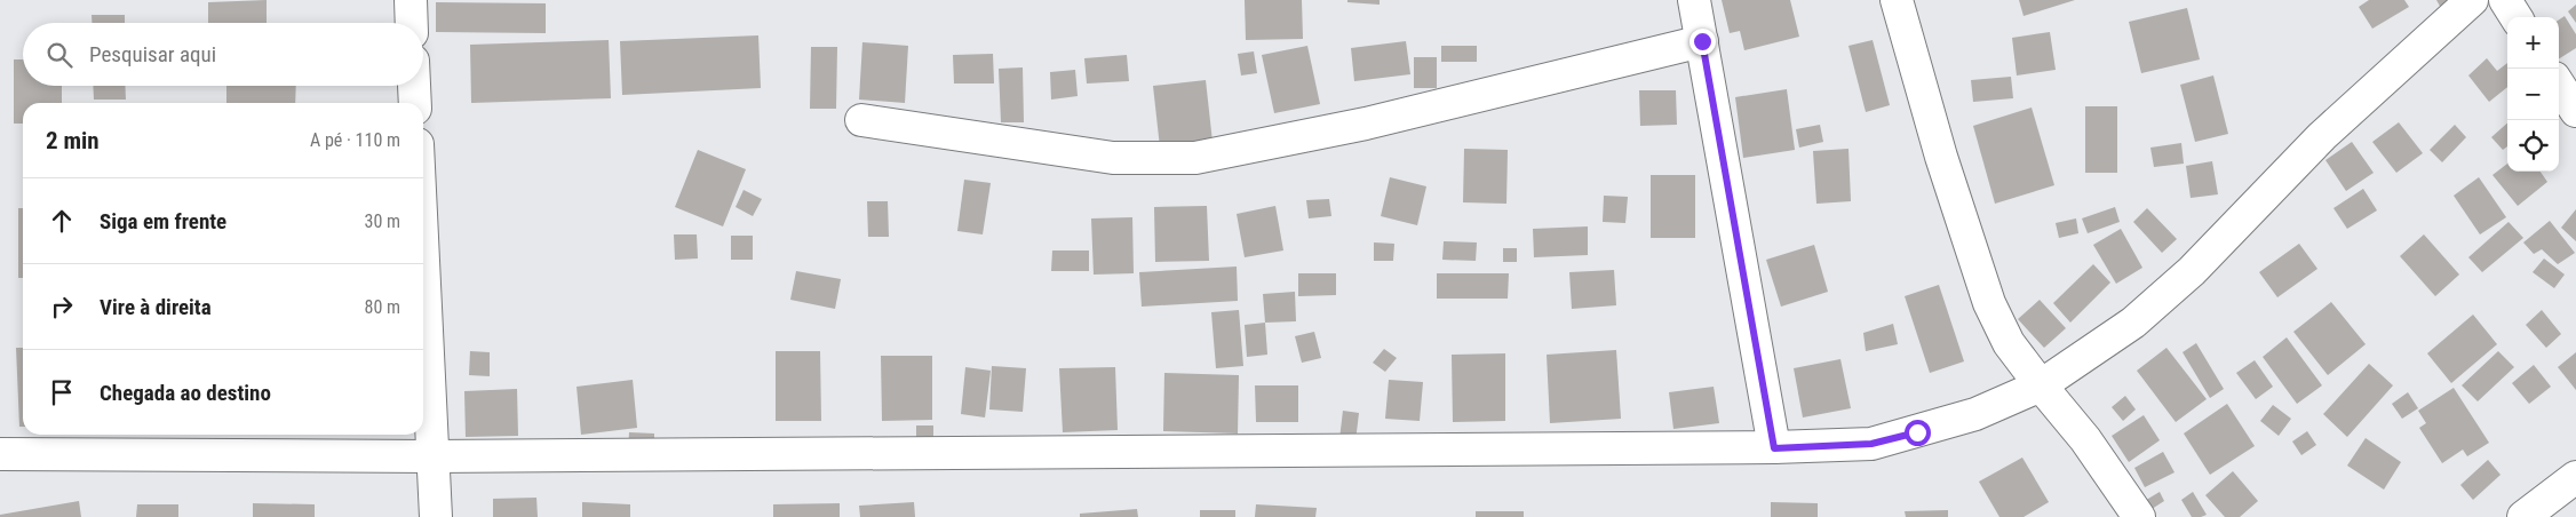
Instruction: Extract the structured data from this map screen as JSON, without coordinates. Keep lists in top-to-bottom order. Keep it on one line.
{"page":{"map_buttons":["+","−"],"search":"Pesquisar aqui","heading":["2 min","A pé · 110 m"],"list":[["Siga em frente","30 m"],["Vire à direita","80 m"],"Chegada ao destino"]}}
